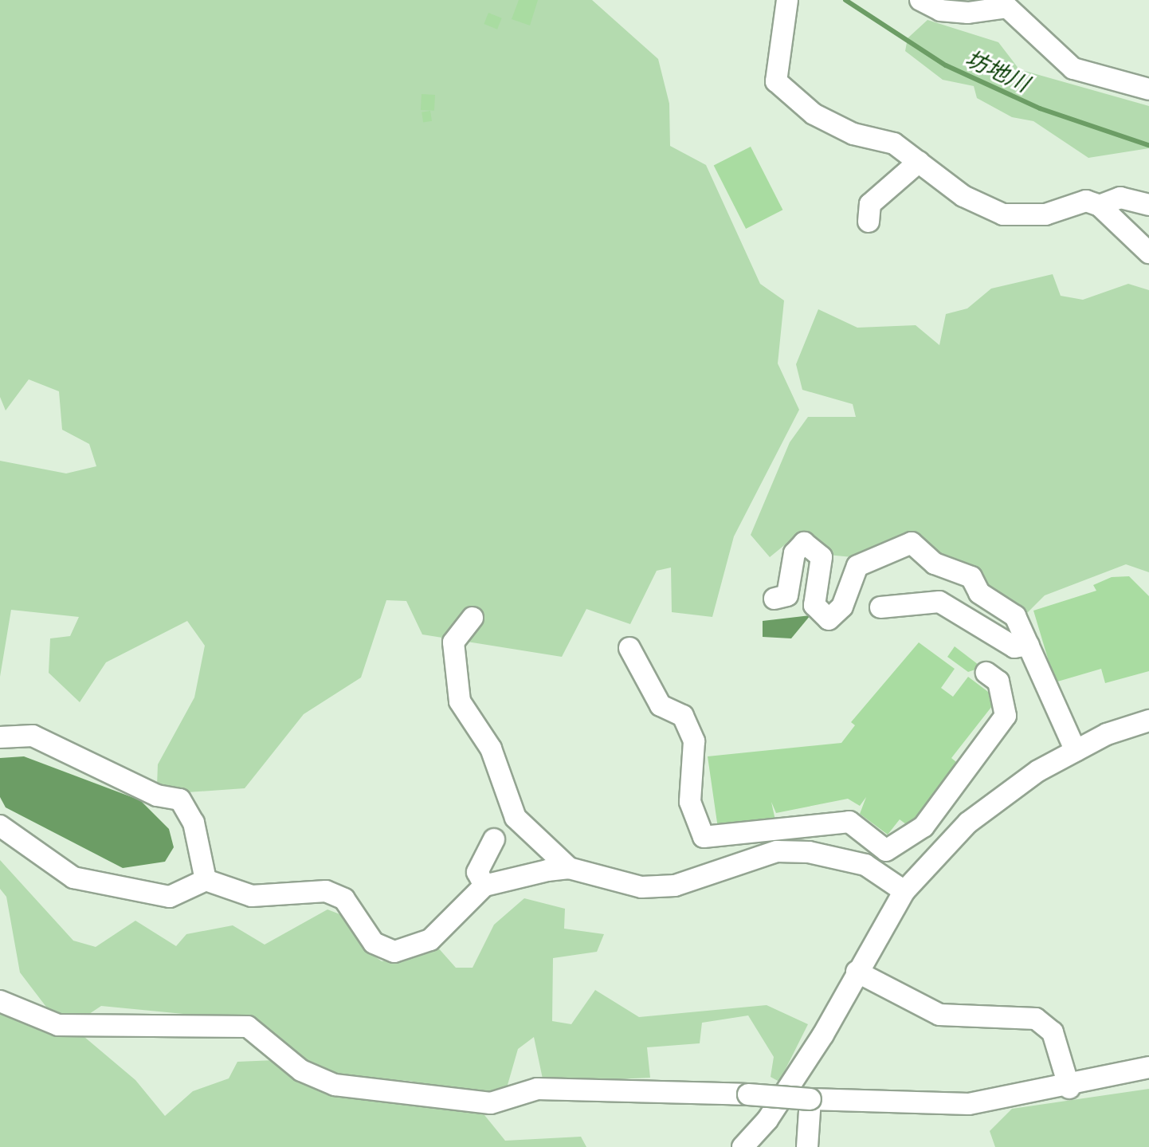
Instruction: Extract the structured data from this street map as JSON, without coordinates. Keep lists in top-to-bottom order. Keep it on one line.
{"water":["坊地川"]}
